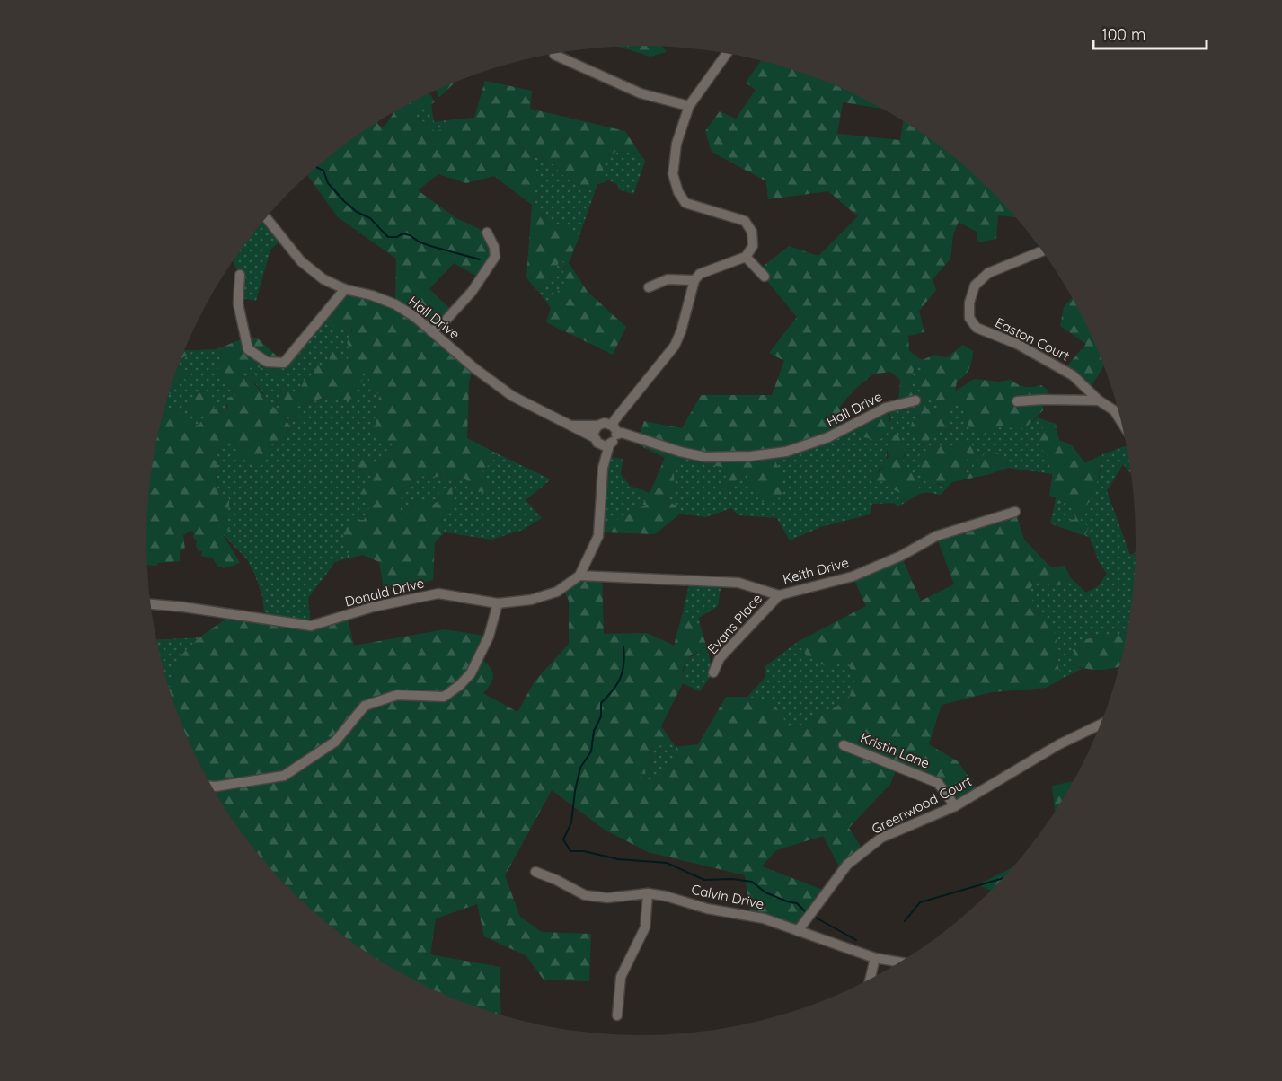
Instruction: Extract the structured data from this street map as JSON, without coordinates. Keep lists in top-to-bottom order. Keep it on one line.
{"streets":{"street":["Hall Drive","Easton Court","Keith Drive","Donald Drive","Evans Place","Kristin Lane","Greenwood Court","Calvin Drive"]},"crossings":[["Hall Drive","Donald Drive"],["Keith Drive","Donald Drive"],["Keith Drive","Evans Place"],["Kristin Lane","Greenwood Court"],["Greenwood Court","Calvin Drive"]],"scale_bar":"100 m"}
